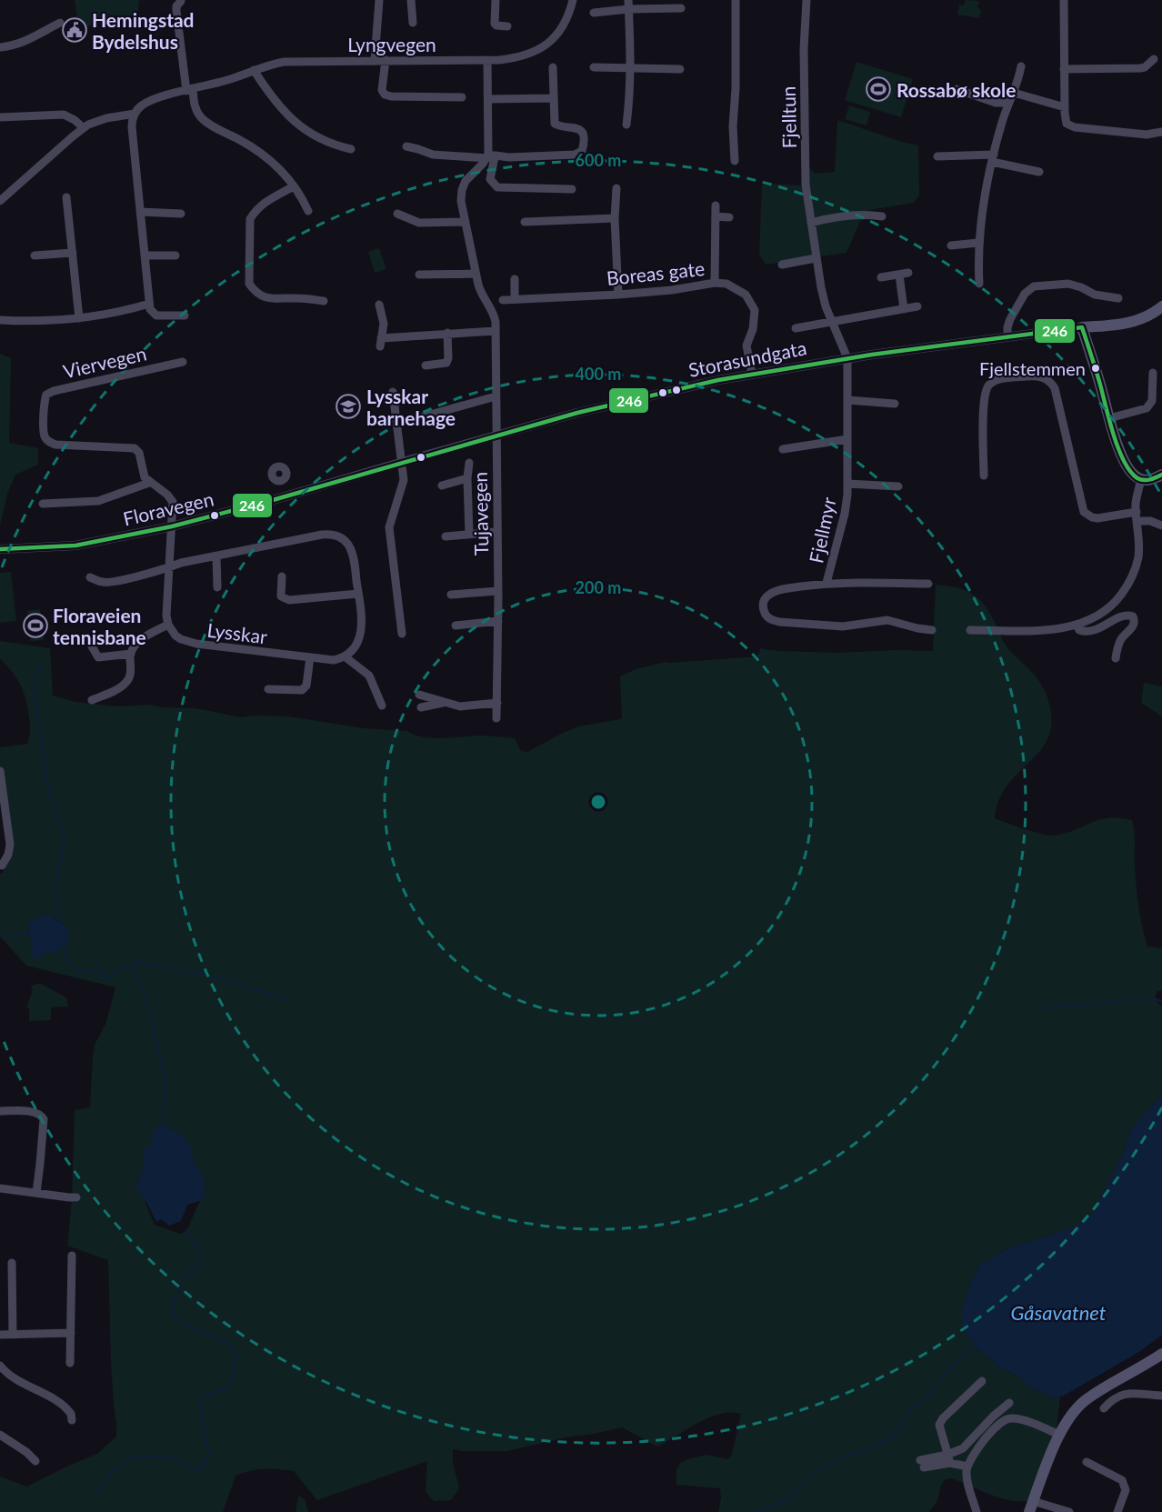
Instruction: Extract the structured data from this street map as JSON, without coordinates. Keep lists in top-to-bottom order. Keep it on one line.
{"streets":{"main road":["Storasundgata"],"street":["Lyngvegen","Fjelltun","Boreas gate","Viervegen","Floravegen","Tujavegen","Fjellmyr","Lysskar"]},"crossings":[["Fjelltun","Storasundgata"],["Fjelltun","Fjellmyr"],["Boreas gate","Storasundgata"],["Storasundgata","Floravegen"],["Storasundgata","Tujavegen"],["Storasundgata","Fjellmyr"],["Floravegen","Tujavegen"]],"water":["Gåsavatnet"],"places":{"public building":["Hemingstad Bydelshus"],"sports":["Rossabø skole","Floraveien tennisbane"],"other":["Fjellstemmen"],"school or university":["Lysskar barnehage"]},"lines":["transit line 246"],"rings":["600 m","400 m","200 m"]}
